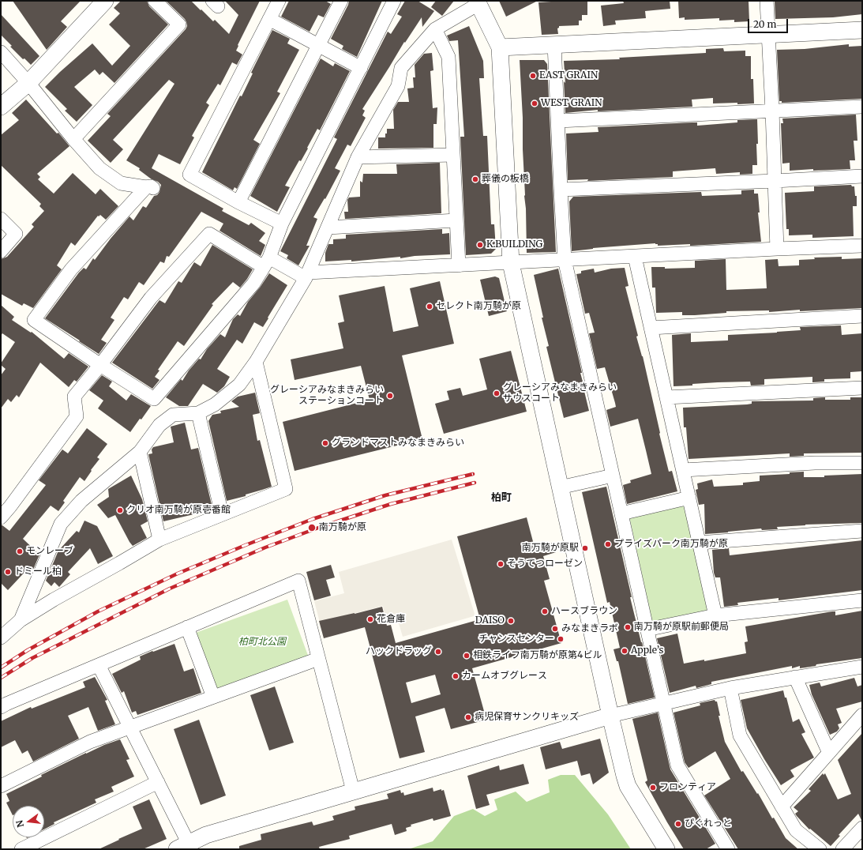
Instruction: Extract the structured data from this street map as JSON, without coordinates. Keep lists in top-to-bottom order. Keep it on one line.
{"districts":["柏町"],"parks":["柏町北公園"],"places":["EAST GRAIN","WEST GRAIN","葬儀の板橋","K.BUILDING","セレクト南万騎が原","グレーシアみなまきみらい サウスコート","グレーシアみなまきみらい ステーションコート","グランドマストみなまきみらい","クリオ南万騎が原壱番館","南万騎が原","プライズパーク南万騎が原","南万騎が原駅","モンレーブ","そうてつローゼン","ドミール柏","ハースブラウン","花倉庫","DAISO","南万騎が原駅前郵便局","みなまきラボ","チャンスセンター","Apple’s","ハックドラッグ","相鉄ライフ南万騎が原第4ビル","カームオブグレース","病児保育サンクリキッズ","フロンティア","ぴぐれっと"],"scale_bar":"20 m","north":"left"}
